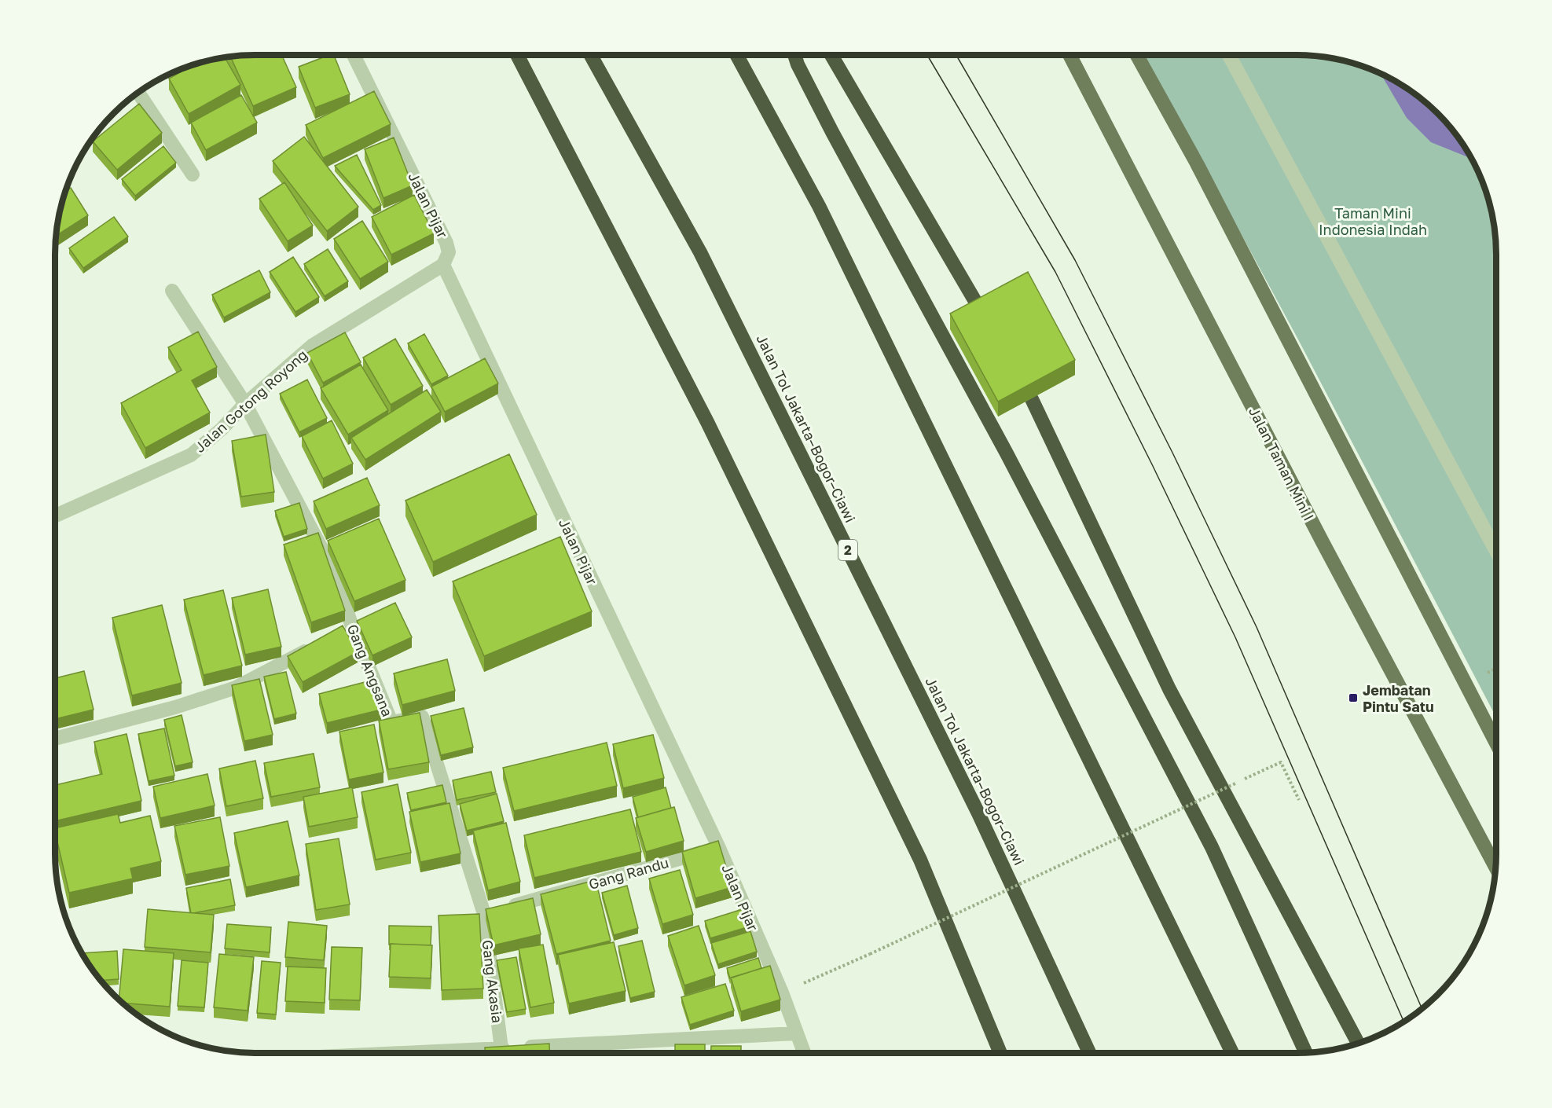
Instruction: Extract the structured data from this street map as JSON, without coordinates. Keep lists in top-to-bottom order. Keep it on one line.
{"streets":{"highway":["Jalan Tol Jakarta–Bogor–Ciawi","2"],"main road":["Jalan Taman Mini I"],"street":["Jalan Pijar","Jalan Gotong Royong","Gang Angsana","Gang Randu","Gang Akasia"]},"crossings":[["Jalan Pijar","Jalan Gotong Royong"],["Jalan Pijar","Gang Randu"],["Jalan Gotong Royong","Gang Angsana"],["Gang Angsana","Gang Randu"],["Gang Angsana","Gang Akasia"],["Gang Randu","Gang Akasia"]],"parks":["Taman Mini Indonesia Indah"],"places":{"transit":["Jembatan Pintu Satu"]}}
